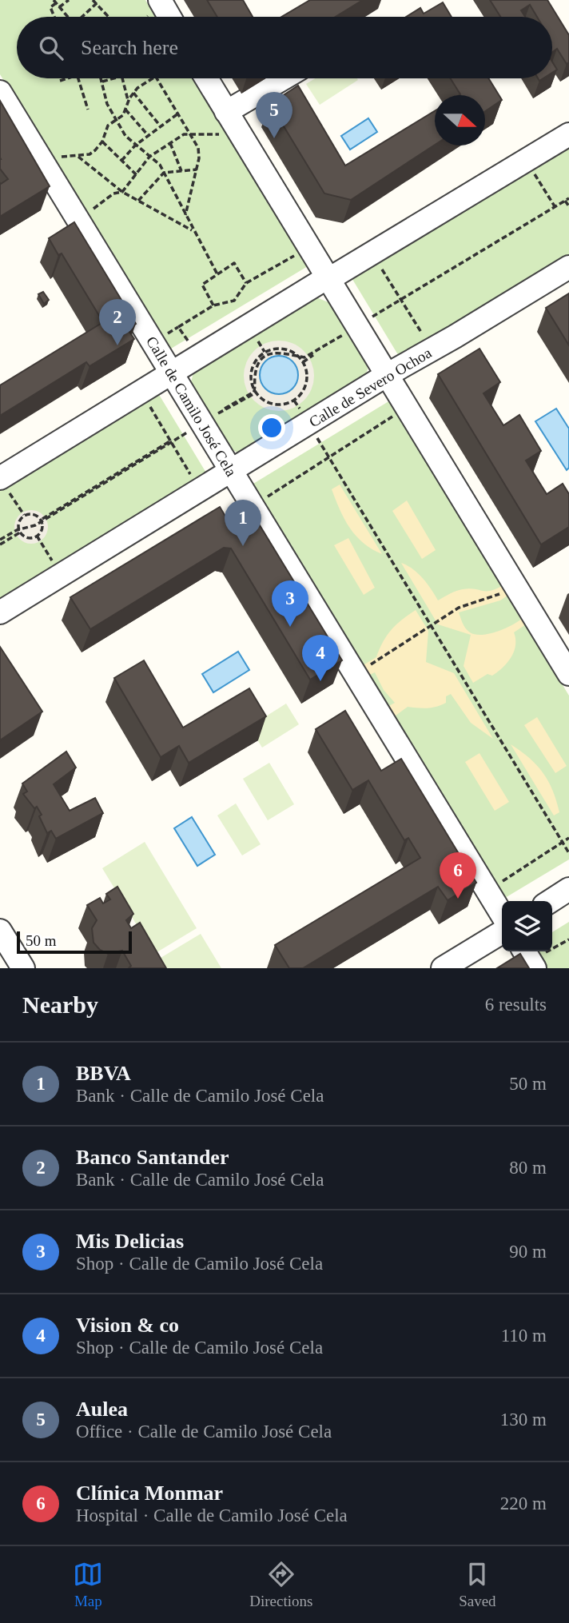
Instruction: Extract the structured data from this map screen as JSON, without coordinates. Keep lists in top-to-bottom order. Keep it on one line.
{"streets":{"street":["Calle de Severo Ochoa","Calle de Camilo José Cela"]},"crossings":[["Calle de Severo Ochoa","Calle de Camilo José Cela"]],"scale_bar":"50 m","north":"right","page":{"search":"Search here","pins":["5","2","1","3","4","6"],"scale":"50 m","heading":["Nearby","6 results"],"list":[{"mark":"1","name":"BBVA","note":"Bank · Calle de Camilo José Cela","value":"50 m"},{"mark":"2","name":"Banco Santander","note":"Bank · Calle de Camilo José Cela","value":"80 m"},{"mark":"3","name":"Mis Delicias","note":"Shop · Calle de Camilo José Cela","value":"90 m"},{"mark":"4","name":"Vision & co","note":"Shop · Calle de Camilo José Cela","value":"110 m"},{"mark":"5","name":"Aulea","note":"Office · Calle de Camilo José Cela","value":"130 m"},{"mark":"6","name":"Clínica Monmar","note":"Hospital · Calle de Camilo José Cela","value":"220 m"}],"nav":["Map","Directions","Saved"]}}
